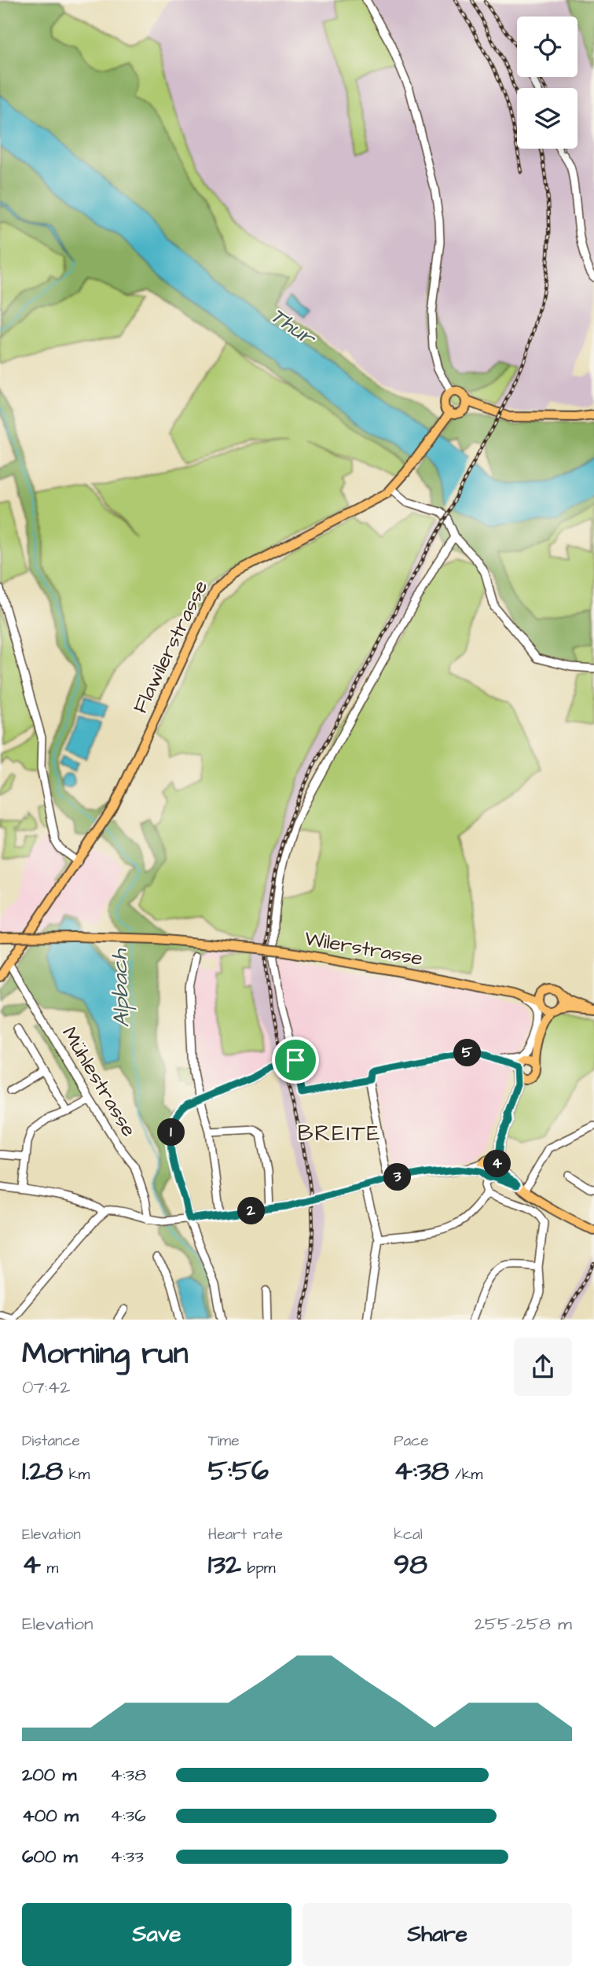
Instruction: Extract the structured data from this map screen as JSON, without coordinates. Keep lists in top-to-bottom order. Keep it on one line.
{"streets":{"main road":["Flawilerstrasse","Wilerstrasse"],"street":["Mühlestrasse"]},"crossings":[["Flawilerstrasse","Mühlestrasse"]],"districts":["BREITE"],"water":["Thur","Alpbach"],"page":{"pins":["5","1","4","3","2"],"heading":["Morning run","07:42"],"stats":[["Distance","1.28 km"],["Time","5:56"],["Pace","4:38 /km"],["Elevation","4 m"],["Heart rate","132 bpm"],["kcal","98"]],"chart":["Elevation","255–258 m"],"list":[{"name":"200 m","note":"4:38"},{"name":"400 m","note":"4:36"},{"name":"600 m","note":"4:33"}],"buttons":["Save","Share"]}}
